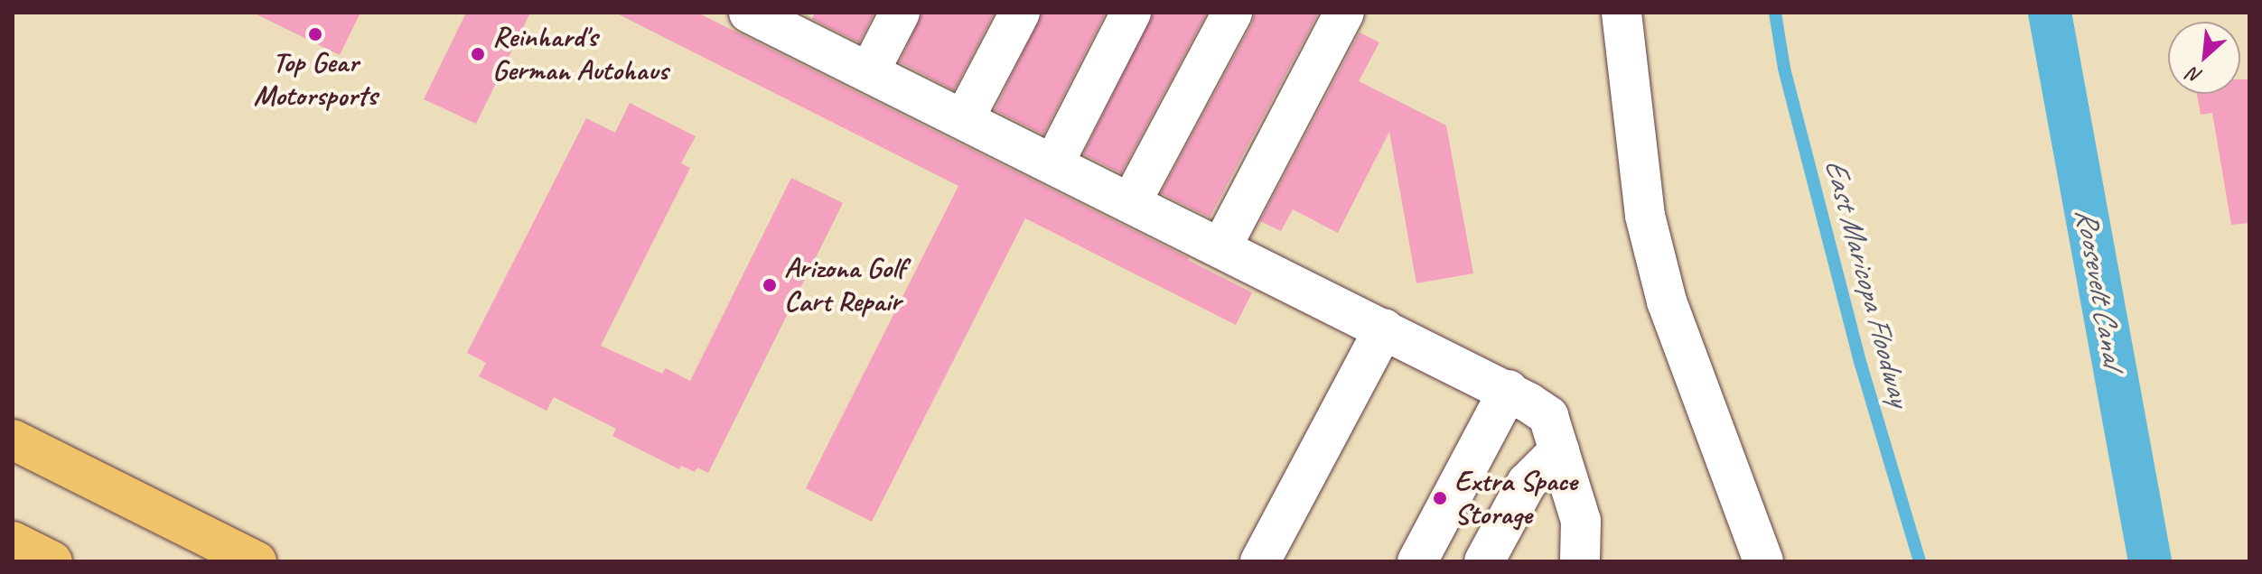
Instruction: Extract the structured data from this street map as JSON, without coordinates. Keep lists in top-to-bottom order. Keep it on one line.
{"water":["East Maricopa Floodway","Roosevelt Canal"],"places":["Top Gear Motorsports","Reinhard's German Autohaus","Arizona Golf Cart Repair","Extra Space Storage"],"north":"bottom left"}
